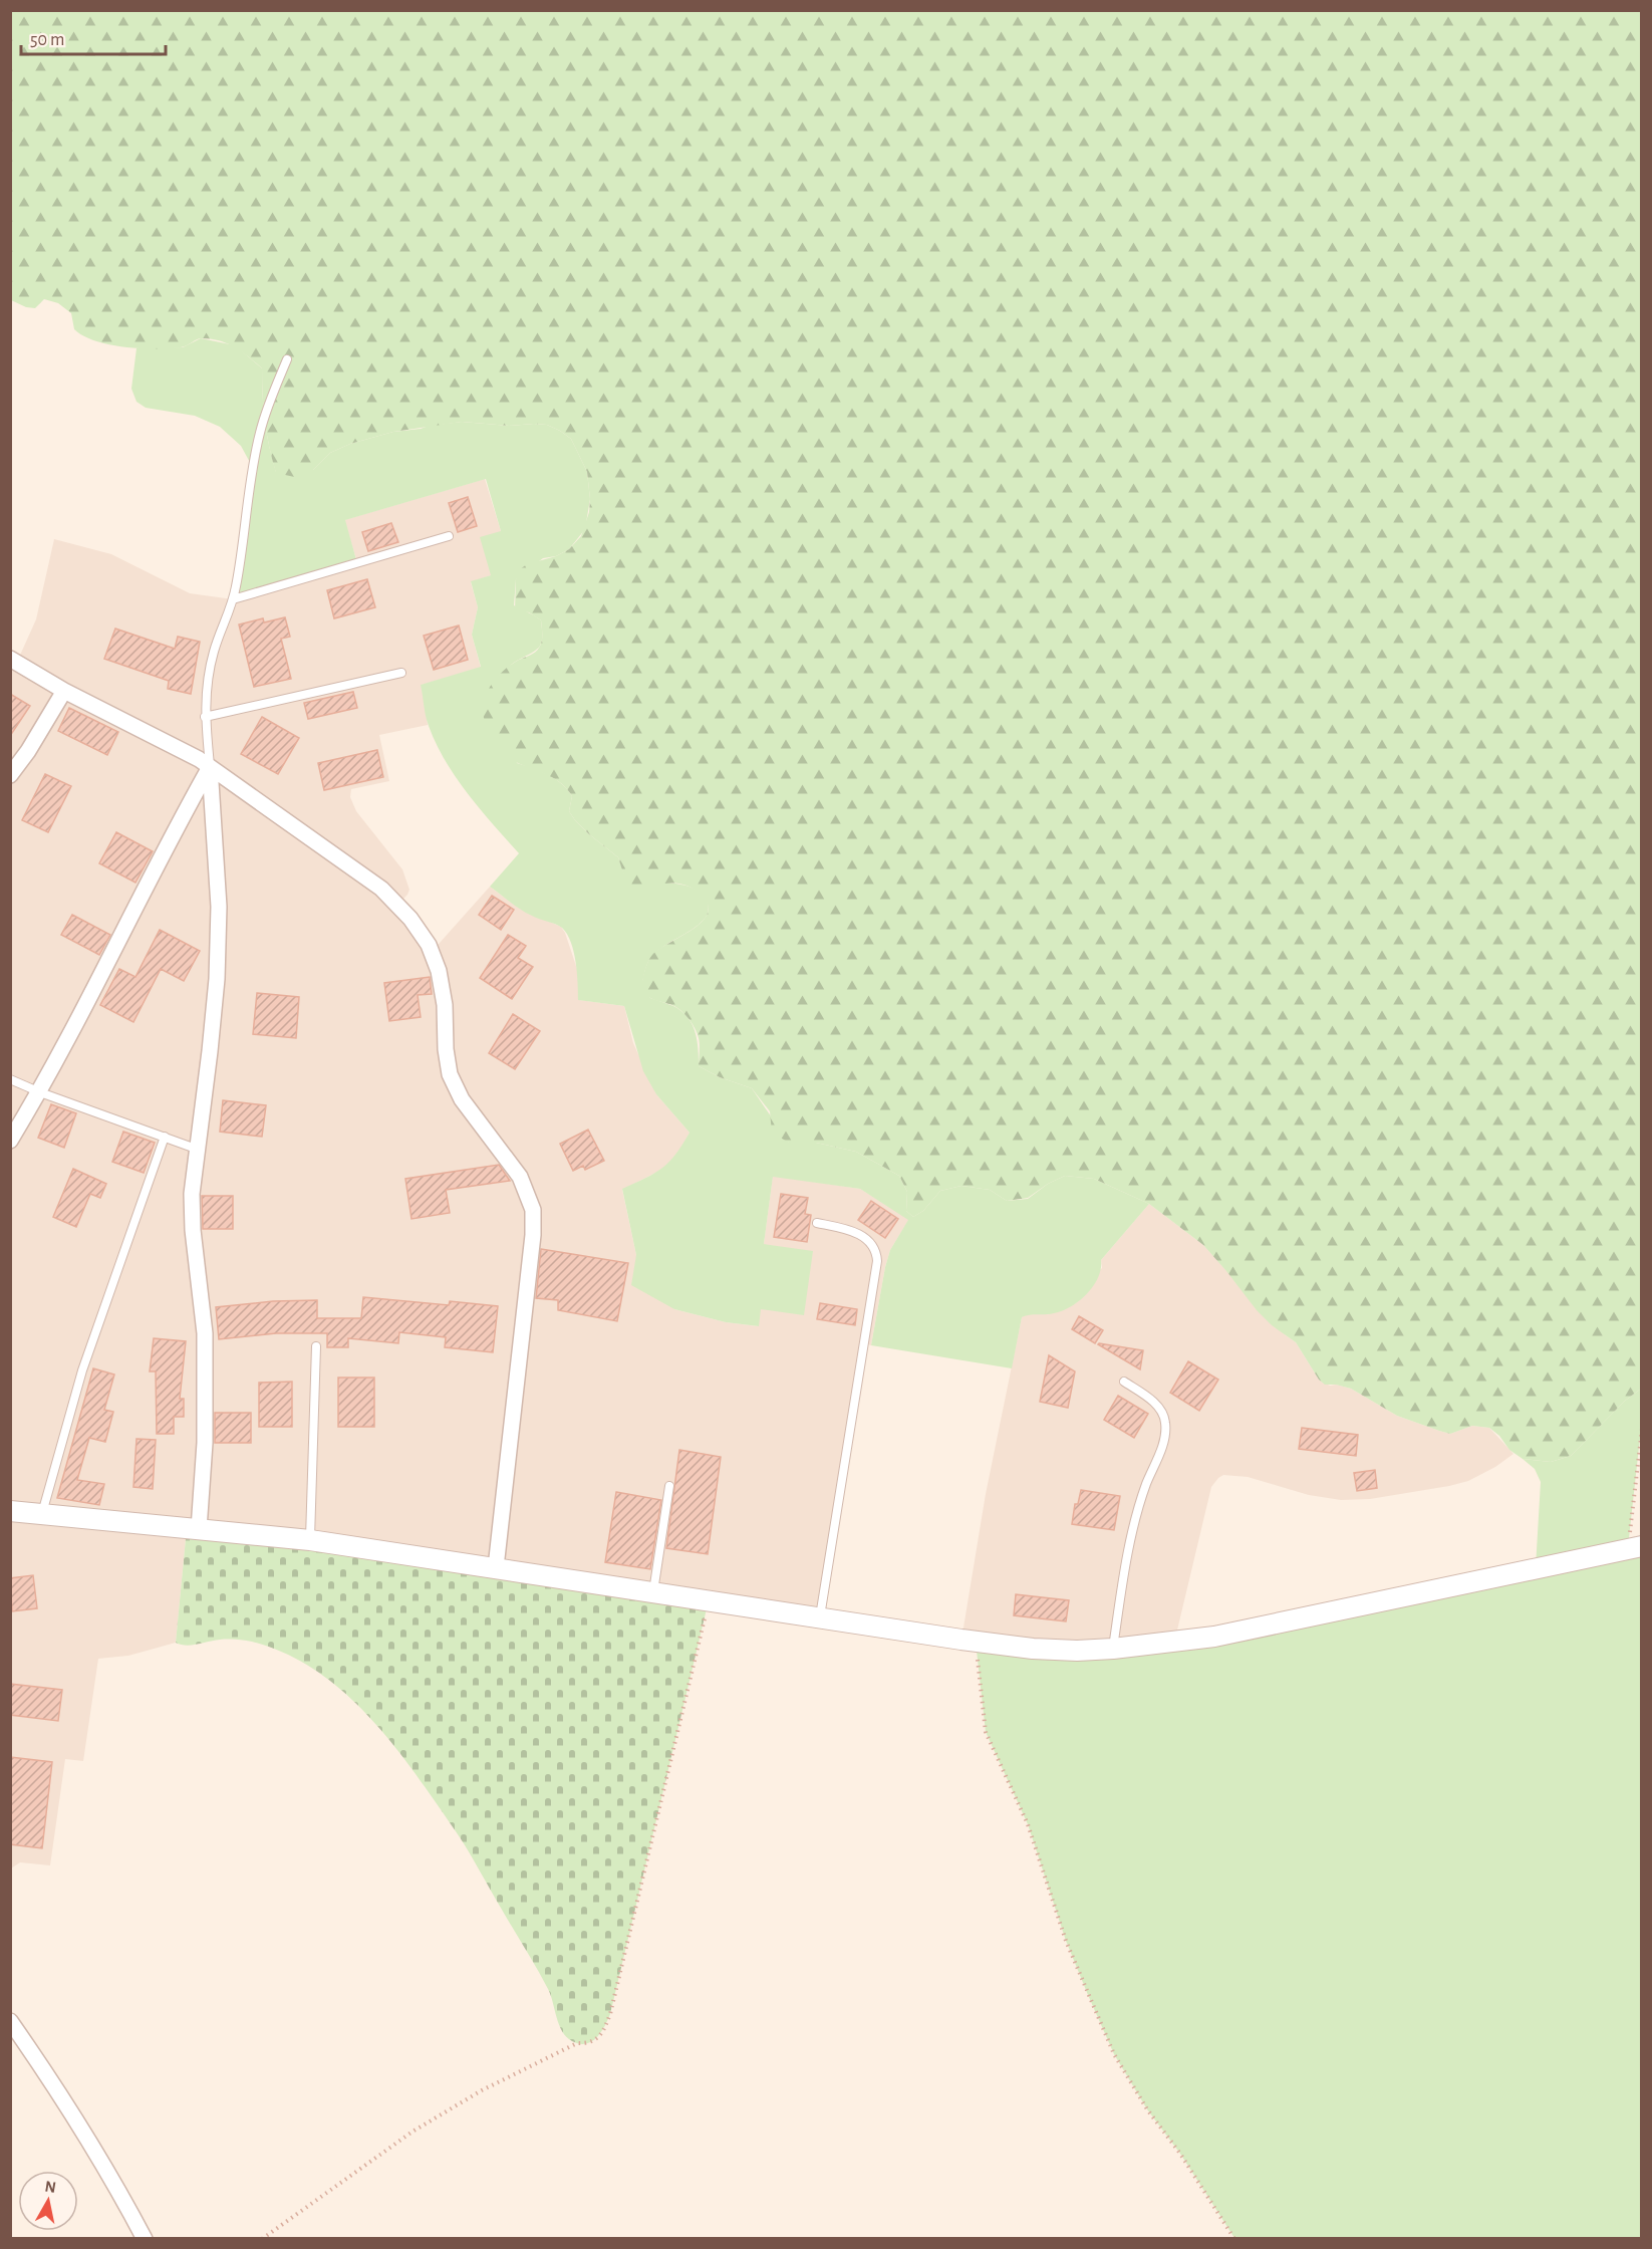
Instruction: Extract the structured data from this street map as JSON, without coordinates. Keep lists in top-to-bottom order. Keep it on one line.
{"scale_bar":"50 m","north":"top"}
